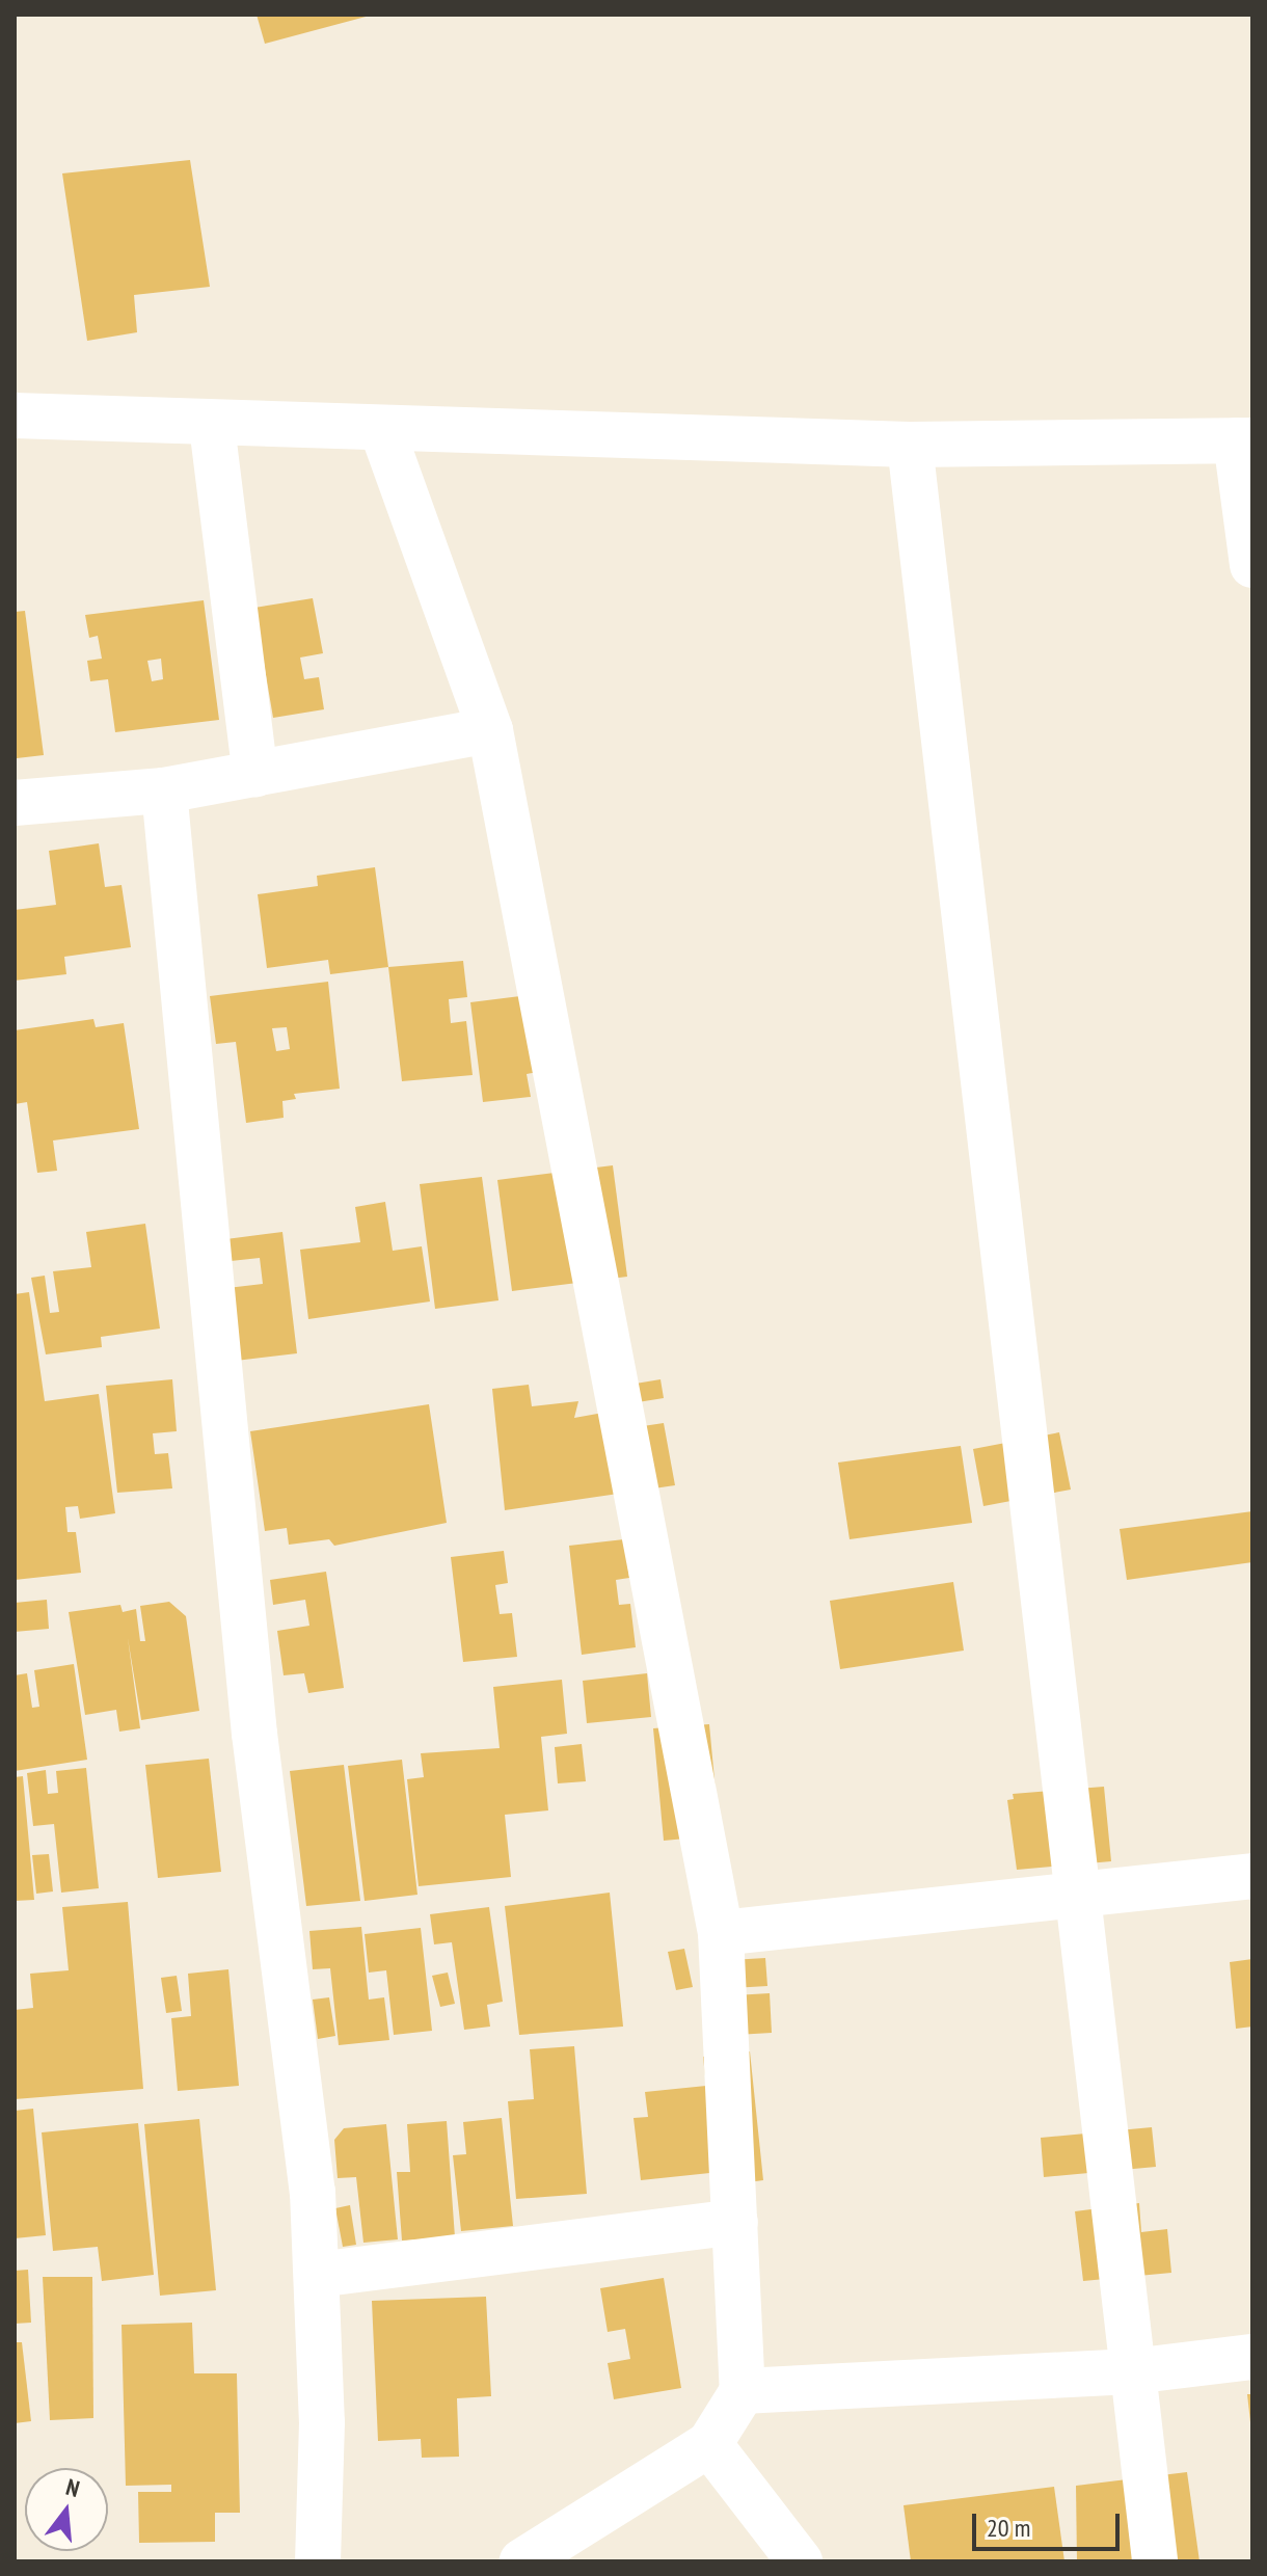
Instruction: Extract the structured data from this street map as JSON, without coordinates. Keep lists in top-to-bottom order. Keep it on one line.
{"scale_bar":"20 m","north":"top"}
